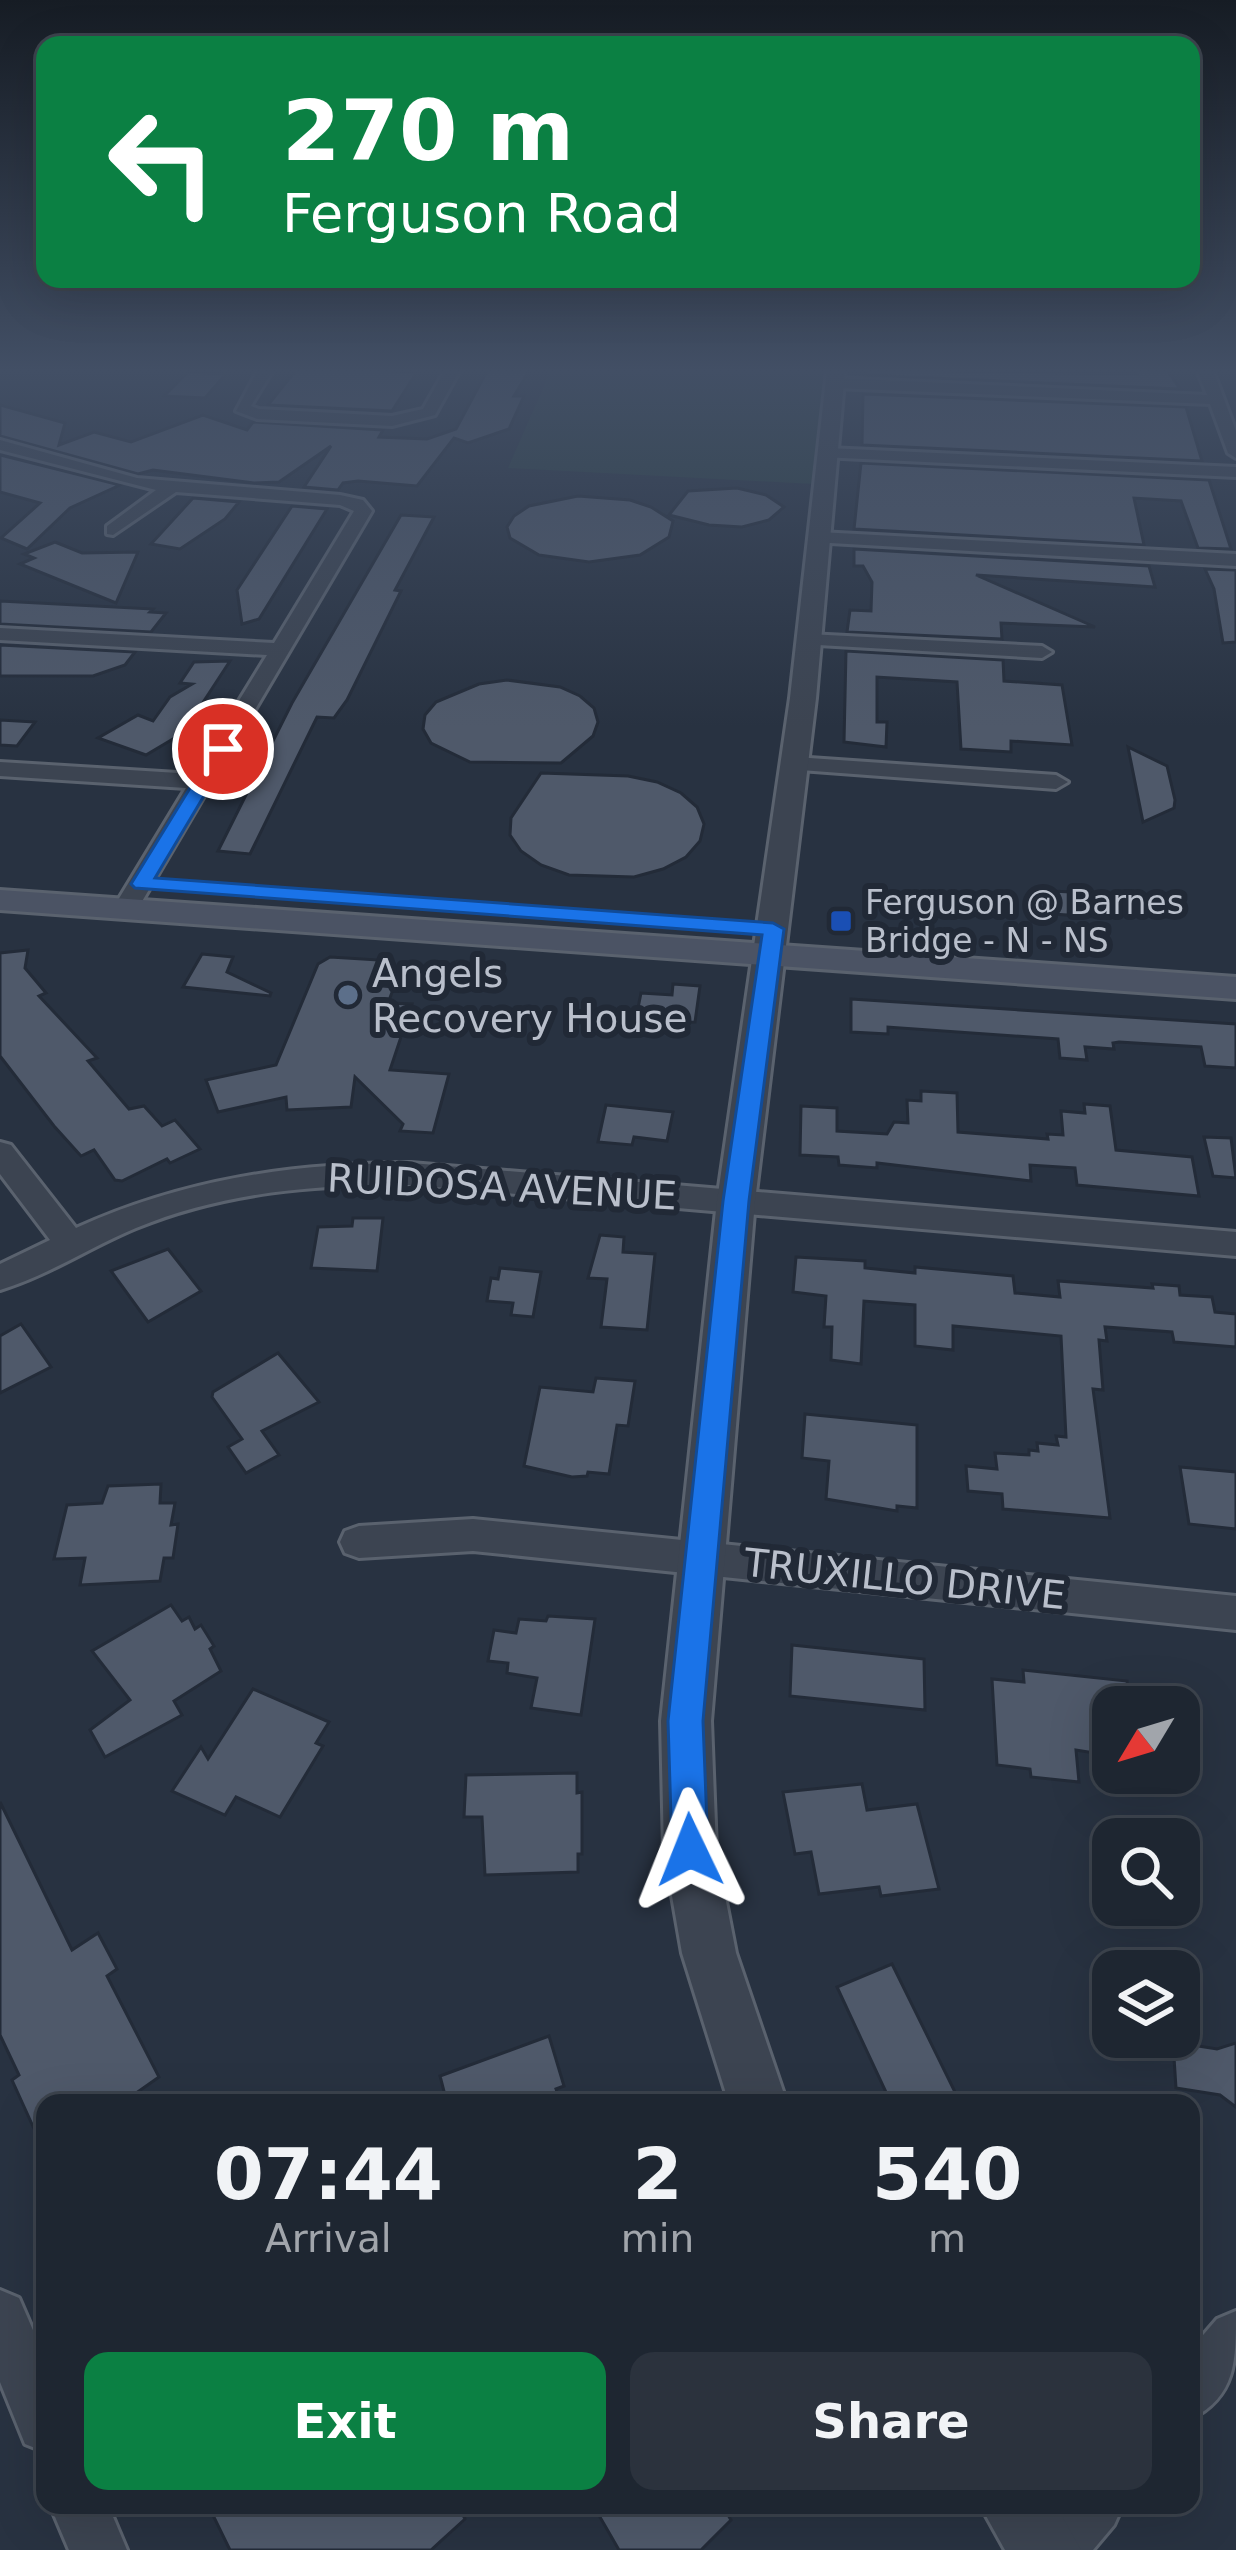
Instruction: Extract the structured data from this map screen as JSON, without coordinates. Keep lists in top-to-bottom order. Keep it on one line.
{"streets":{"street":["RUIDOSA AVENUE","TRUXILLO DRIVE"]},"places":{"transit":["Ferguson @ Barnes Bridge - N - NS"],"other":["Angels Recovery House"]},"north":"bottom left","page":{"turn":["270 m","Ferguson Road"],"eta":["07:44","Arrival","2","min","540","m"],"buttons":["Exit","Share"]}}
